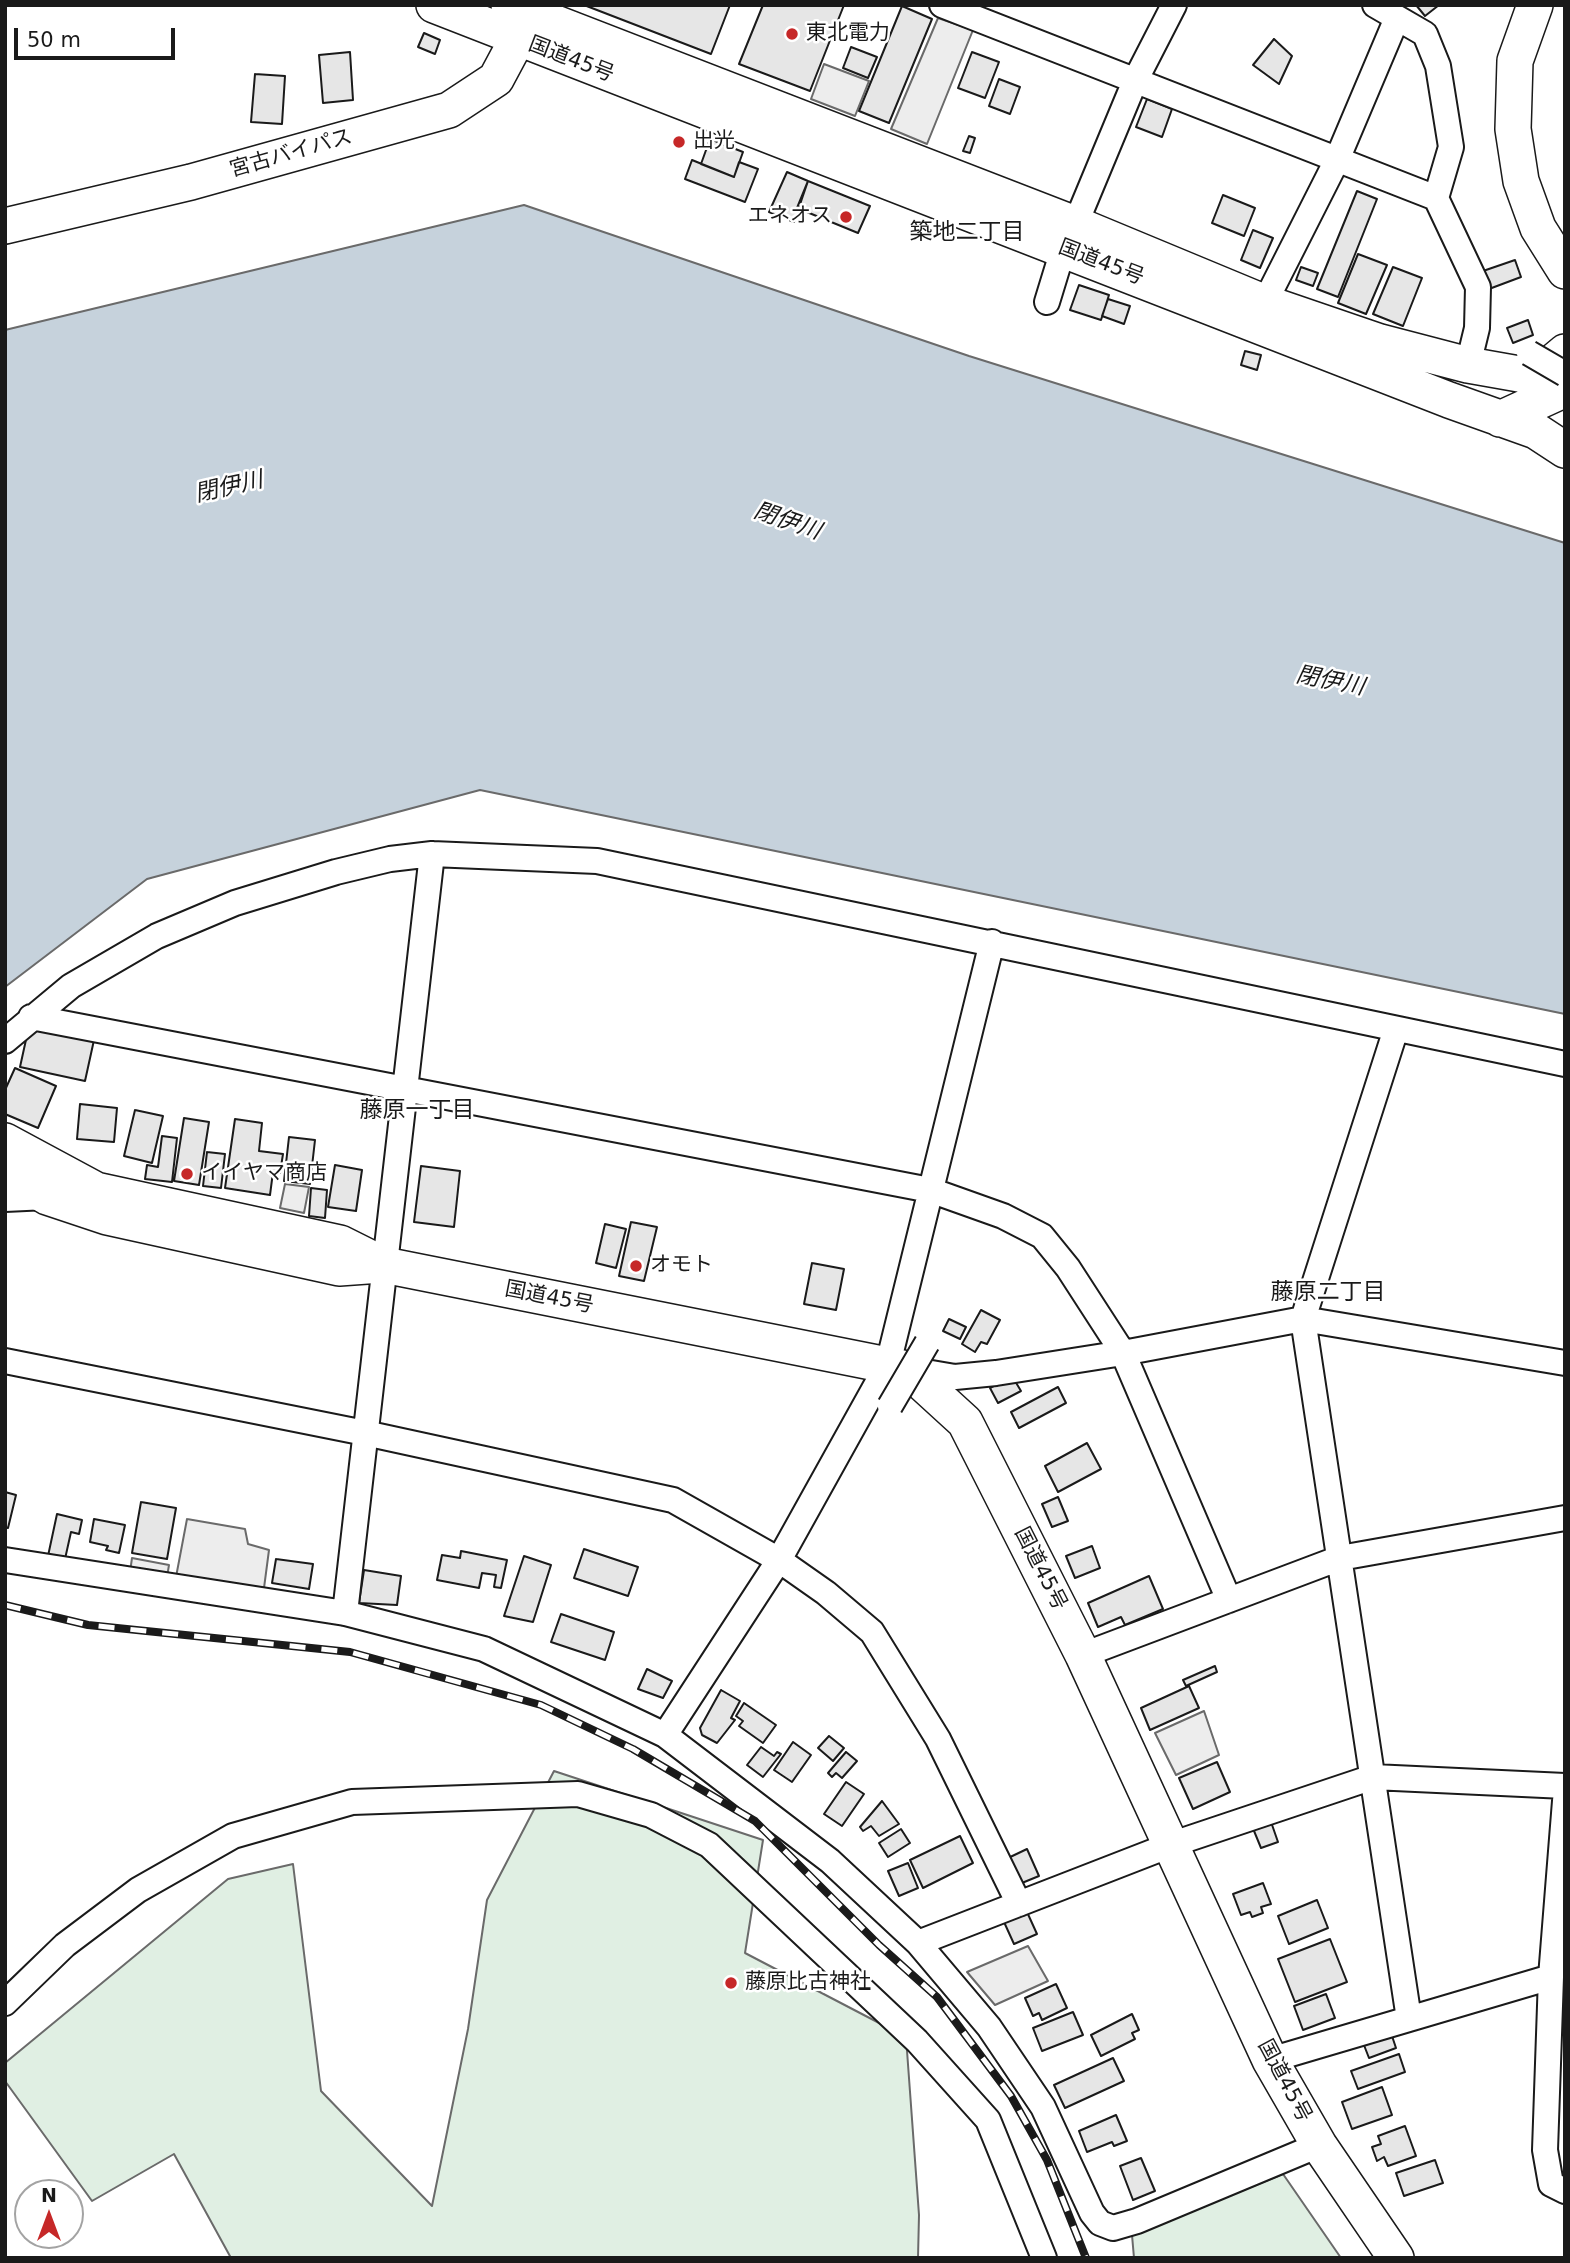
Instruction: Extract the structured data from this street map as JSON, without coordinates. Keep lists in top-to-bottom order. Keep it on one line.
{"streets":{"highway":["国道45号","宮古バイパス"]},"crossings":[["国道45号","宮古バイパス"]],"districts":["築地二丁目","藤原一丁目","藤原二丁目"],"water":["閉伊川"],"places":["東北電力","出光","エネオス","イイヤマ商店","オモト","藤原比古神社"],"scale_bar":"50 m","north":"top"}
